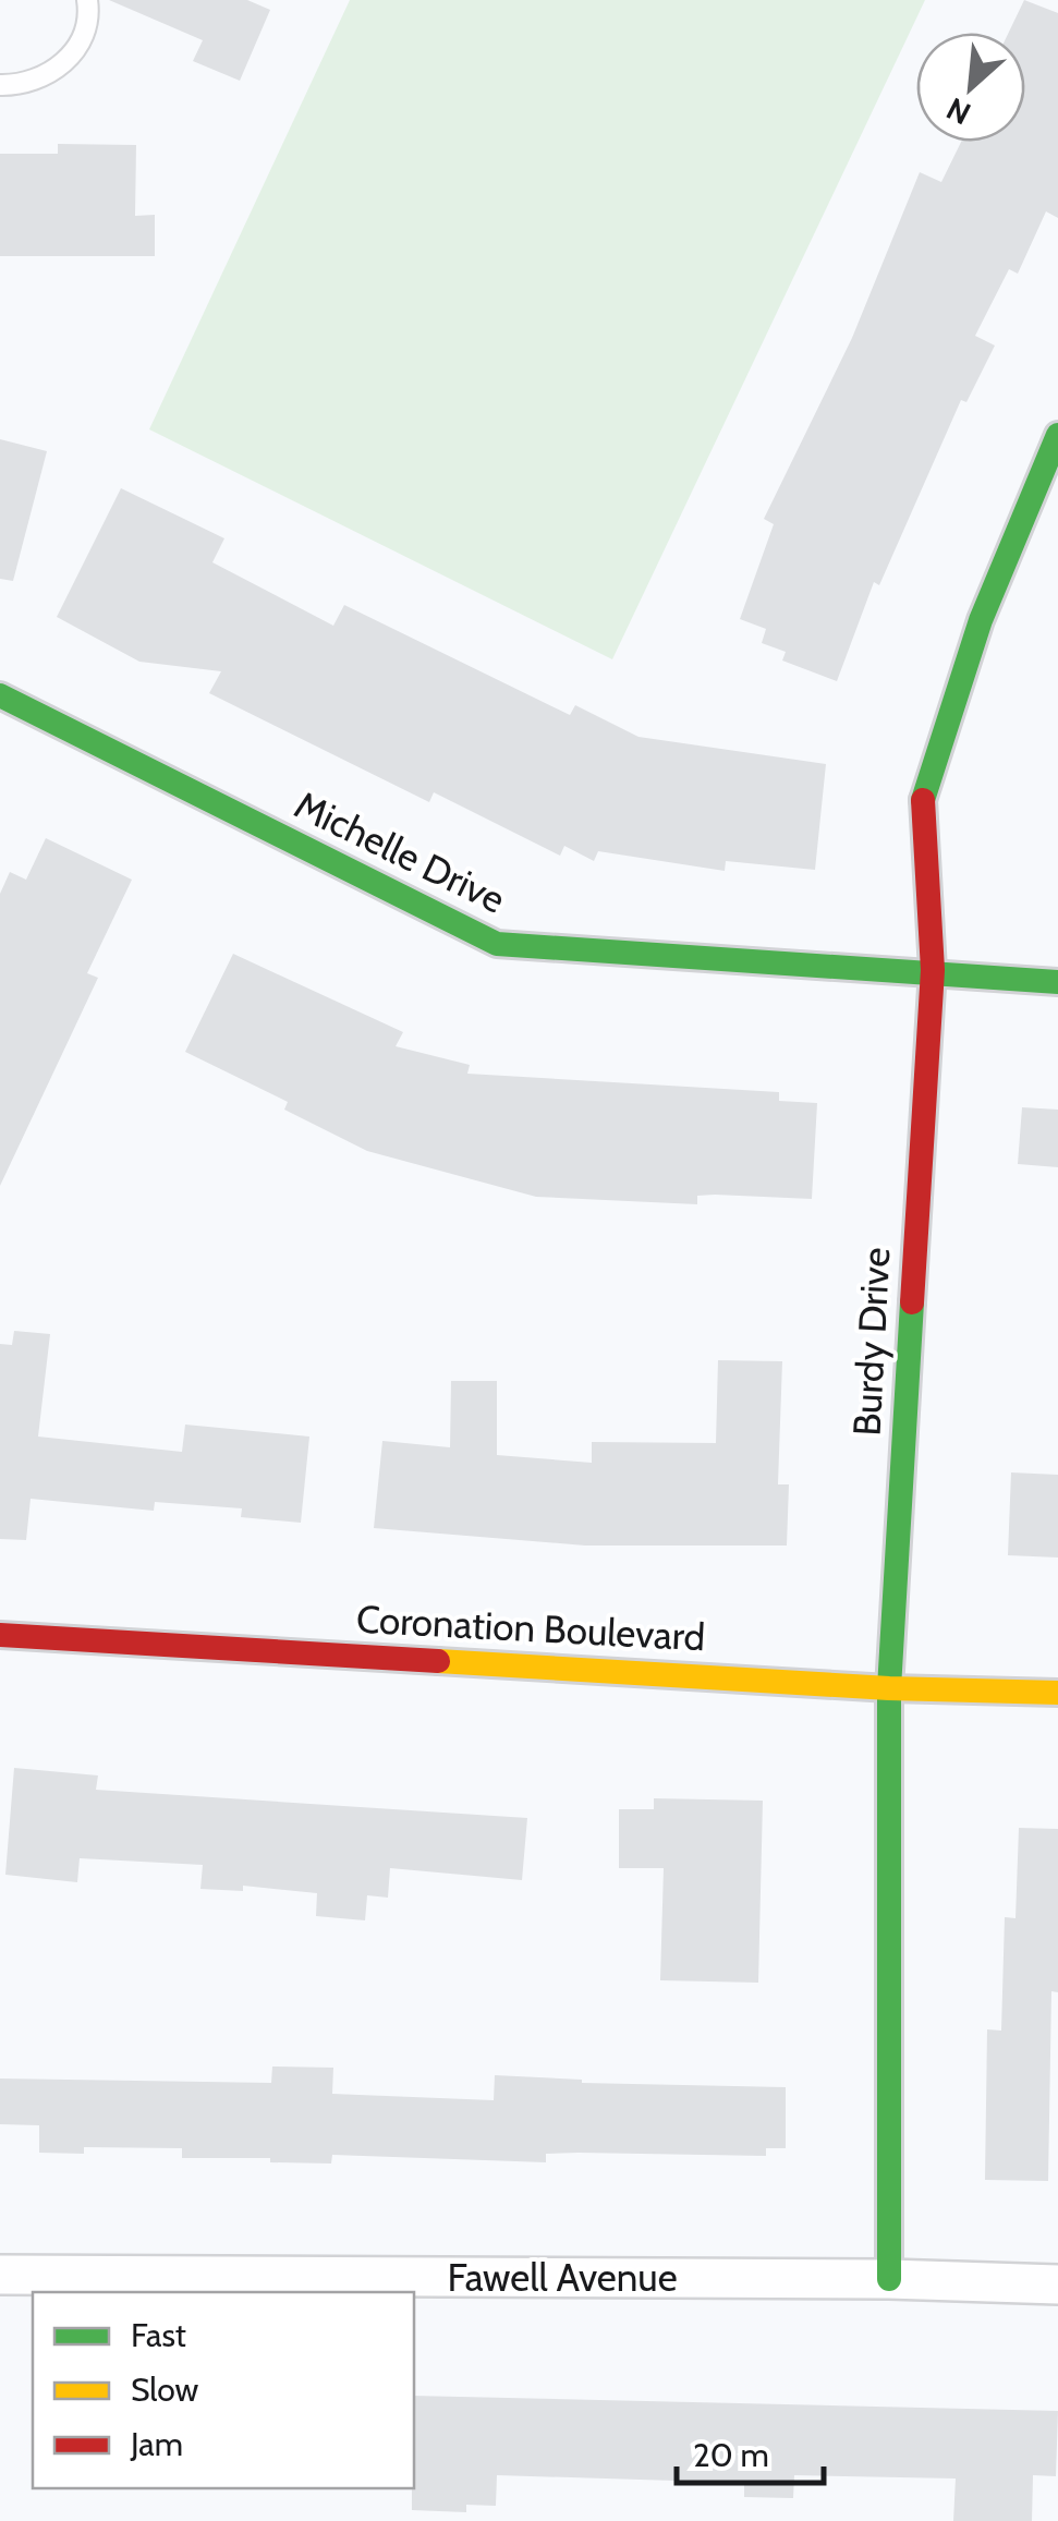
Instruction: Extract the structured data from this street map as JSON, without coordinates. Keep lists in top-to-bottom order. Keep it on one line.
{"streets":{"street":["Michelle Drive","Burdy Drive","Coronation Boulevard","Fawell Avenue"]},"crossings":[["Michelle Drive","Burdy Drive"],["Burdy Drive","Coronation Boulevard"],["Burdy Drive","Fawell Avenue"]],"legend":["Fast","Slow","Jam"],"scale_bar":"20 m","north":"bottom left"}
